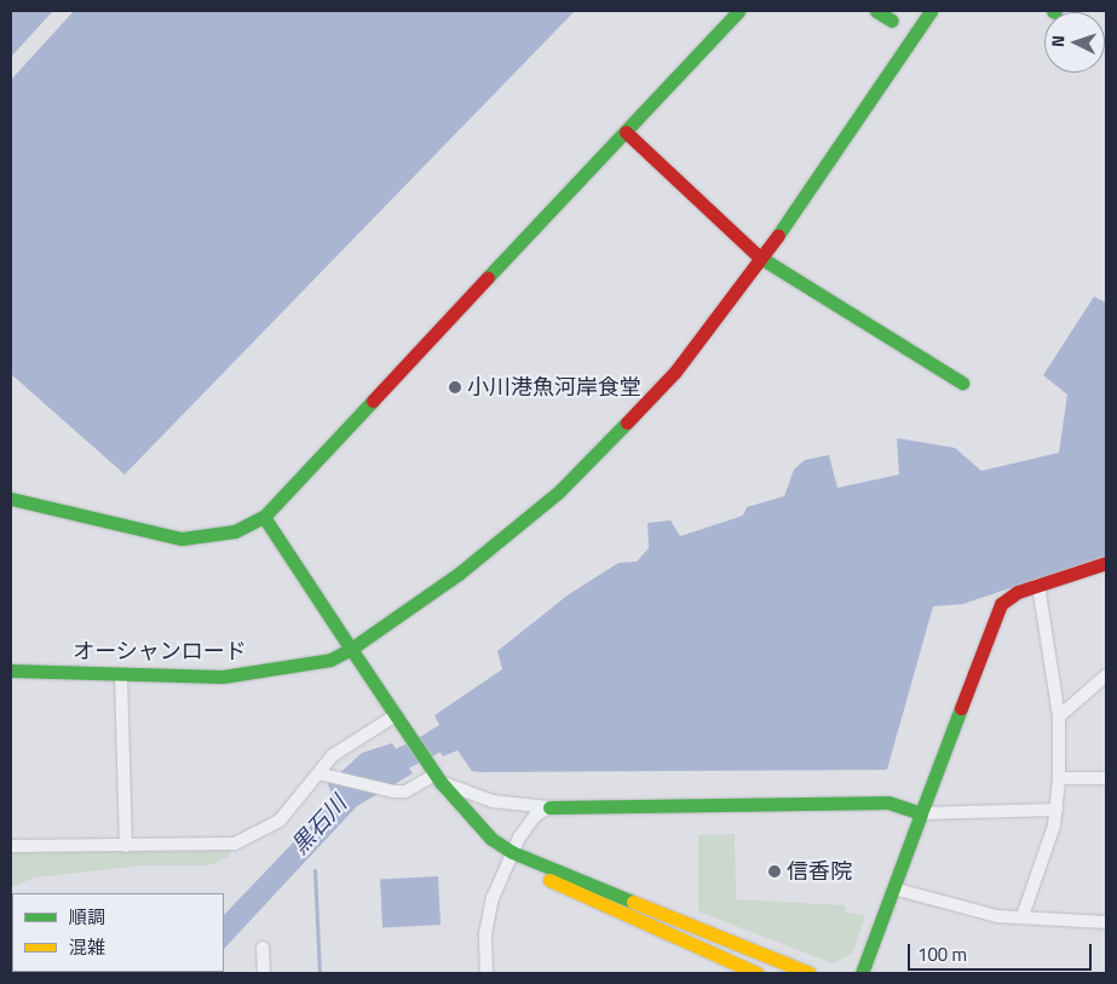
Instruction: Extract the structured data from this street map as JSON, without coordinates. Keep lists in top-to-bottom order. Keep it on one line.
{"streets":{"street":["オーシャンロード"]},"water":["黒石川"],"places":["小川港魚河岸食堂","信香院"],"legend":["順調","混雑"],"scale_bar":"100 m","north":"left"}
